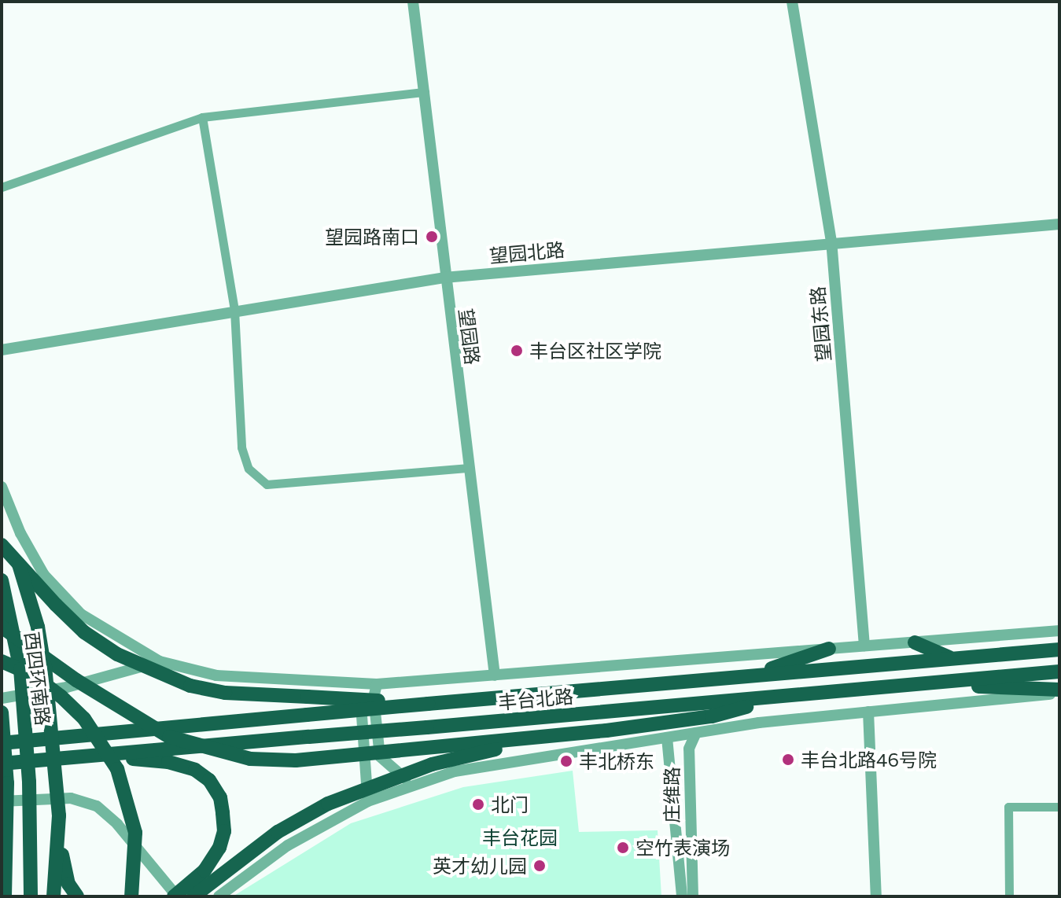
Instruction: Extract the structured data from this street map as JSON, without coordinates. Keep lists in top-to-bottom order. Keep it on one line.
{"streets":{"highway":["西四环南路","丰台北路"],"street":["望园北路","望园东路","望园路","庄维路"]},"crossings":[["望园北路","望园东路"],["望园北路","望园路"],["望园东路","丰台北路"],["望园路","丰台北路"]],"parks":["丰台花园"],"places":["望园路南口","丰台区社区学院","丰台北路46号院","丰北桥东","北门","空竹表演场","英才幼儿园"]}
